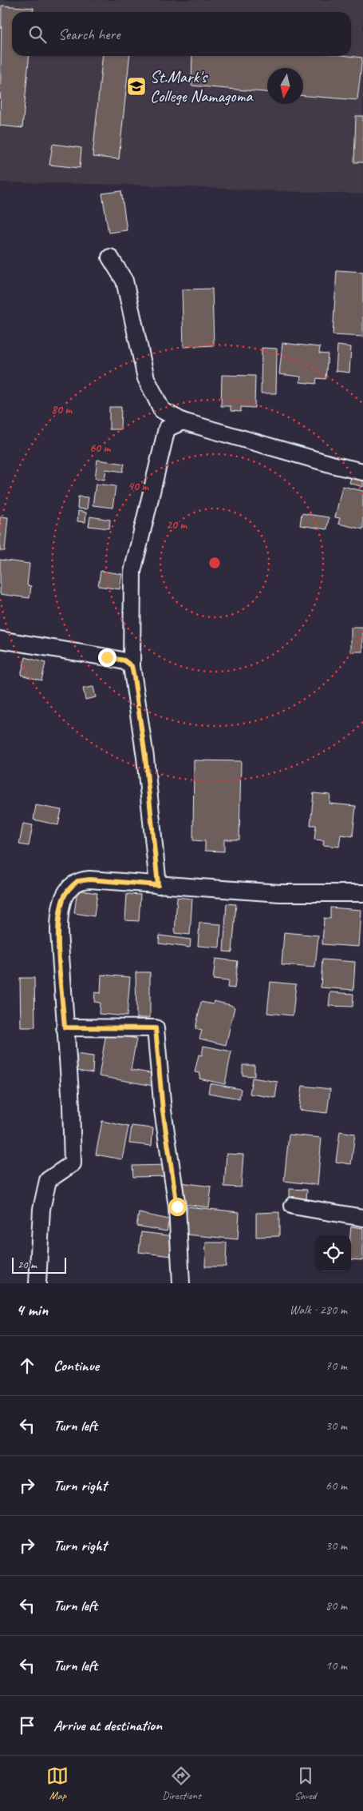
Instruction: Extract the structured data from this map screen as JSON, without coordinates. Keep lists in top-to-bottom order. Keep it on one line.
{"places":{"school or university":["St.Mark's College Namagoma"]},"scale_bar":"20 m","north":"bottom","page":{"search":"Search here","scale":"20 m","heading":["4 min","Walk · 280 m"],"list":[["Continue","70 m"],["Turn left","30 m"],["Turn right","60 m"],["Turn right","30 m"],["Turn left","80 m"],["Turn left","10 m"],"Arrive at destination"],"nav":["Map","Directions","Saved"]},"rings":["80 m","60 m","40 m","20 m"]}
